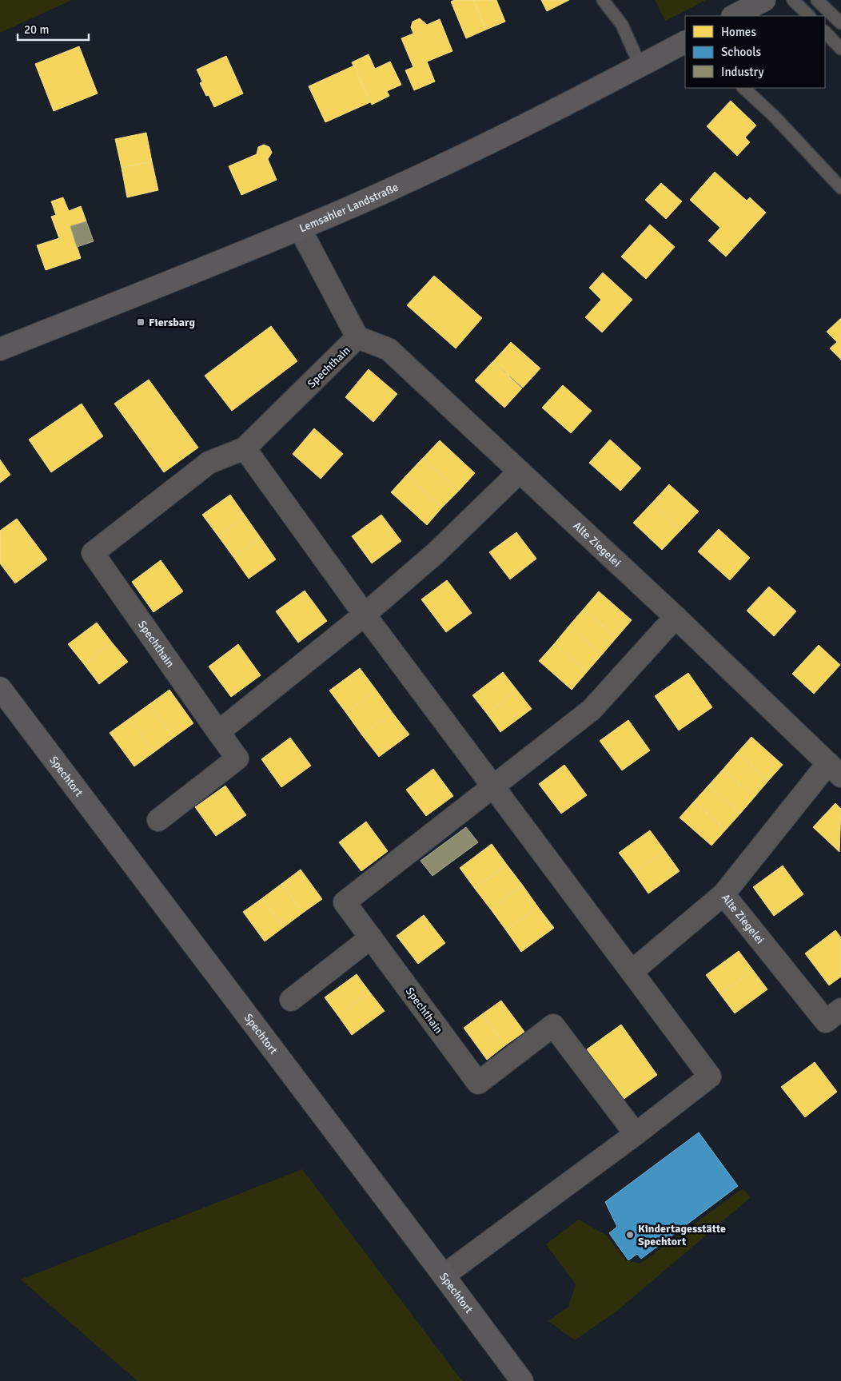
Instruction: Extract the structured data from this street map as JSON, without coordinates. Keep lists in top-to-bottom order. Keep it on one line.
{"streets":{"street":["Lemsahler Landstraße","Spechthain","Alte Ziegelei","Spechtort"]},"crossings":[["Lemsahler Landstraße","Spechthain"],["Spechthain","Alte Ziegelei"]],"places":{"transit":["Fiersbarg"],"other":["Kindertagesstätte Spechtort"]},"legend":["Homes","Schools","Industry"],"scale_bar":"20 m"}
